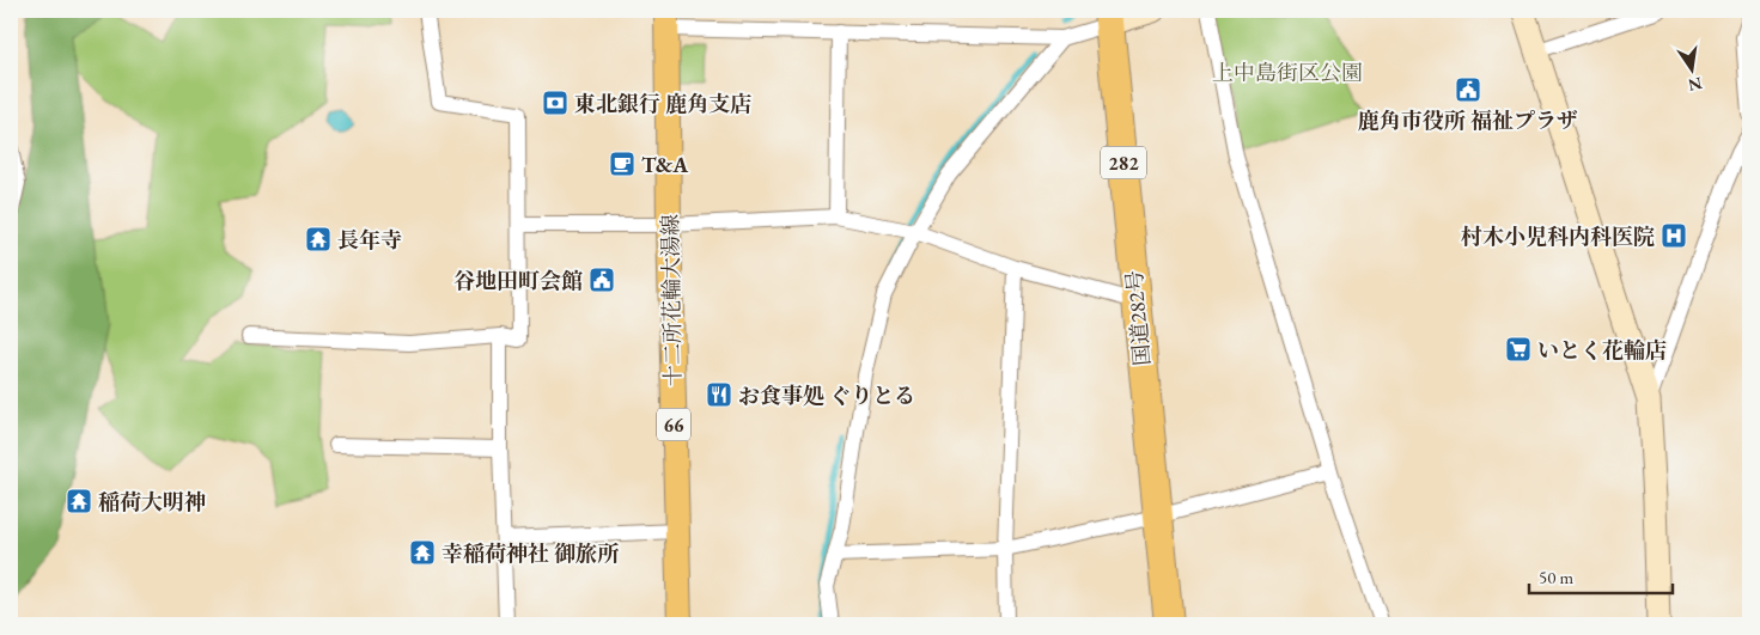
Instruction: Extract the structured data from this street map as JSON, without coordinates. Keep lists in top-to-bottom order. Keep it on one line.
{"streets":{"highway":["282","国道282号"],"main road":["十二所花輪大湯線","66"]},"parks":["上中島街区公園"],"places":{"public building":["鹿角市役所 福祉プラザ","谷地田町会館"],"bank":["東北銀行 鹿角支店"],"cafe":["T&A"],"hospital":["村木小児科内科医院"],"temple":["長年寺","稲荷大明神","幸稲荷神社 御旅所"],"supermarket":["いとく花輪店"],"restaurant":["お食事処 ぐりとる"]},"scale_bar":"50 m","north":"bottom"}
